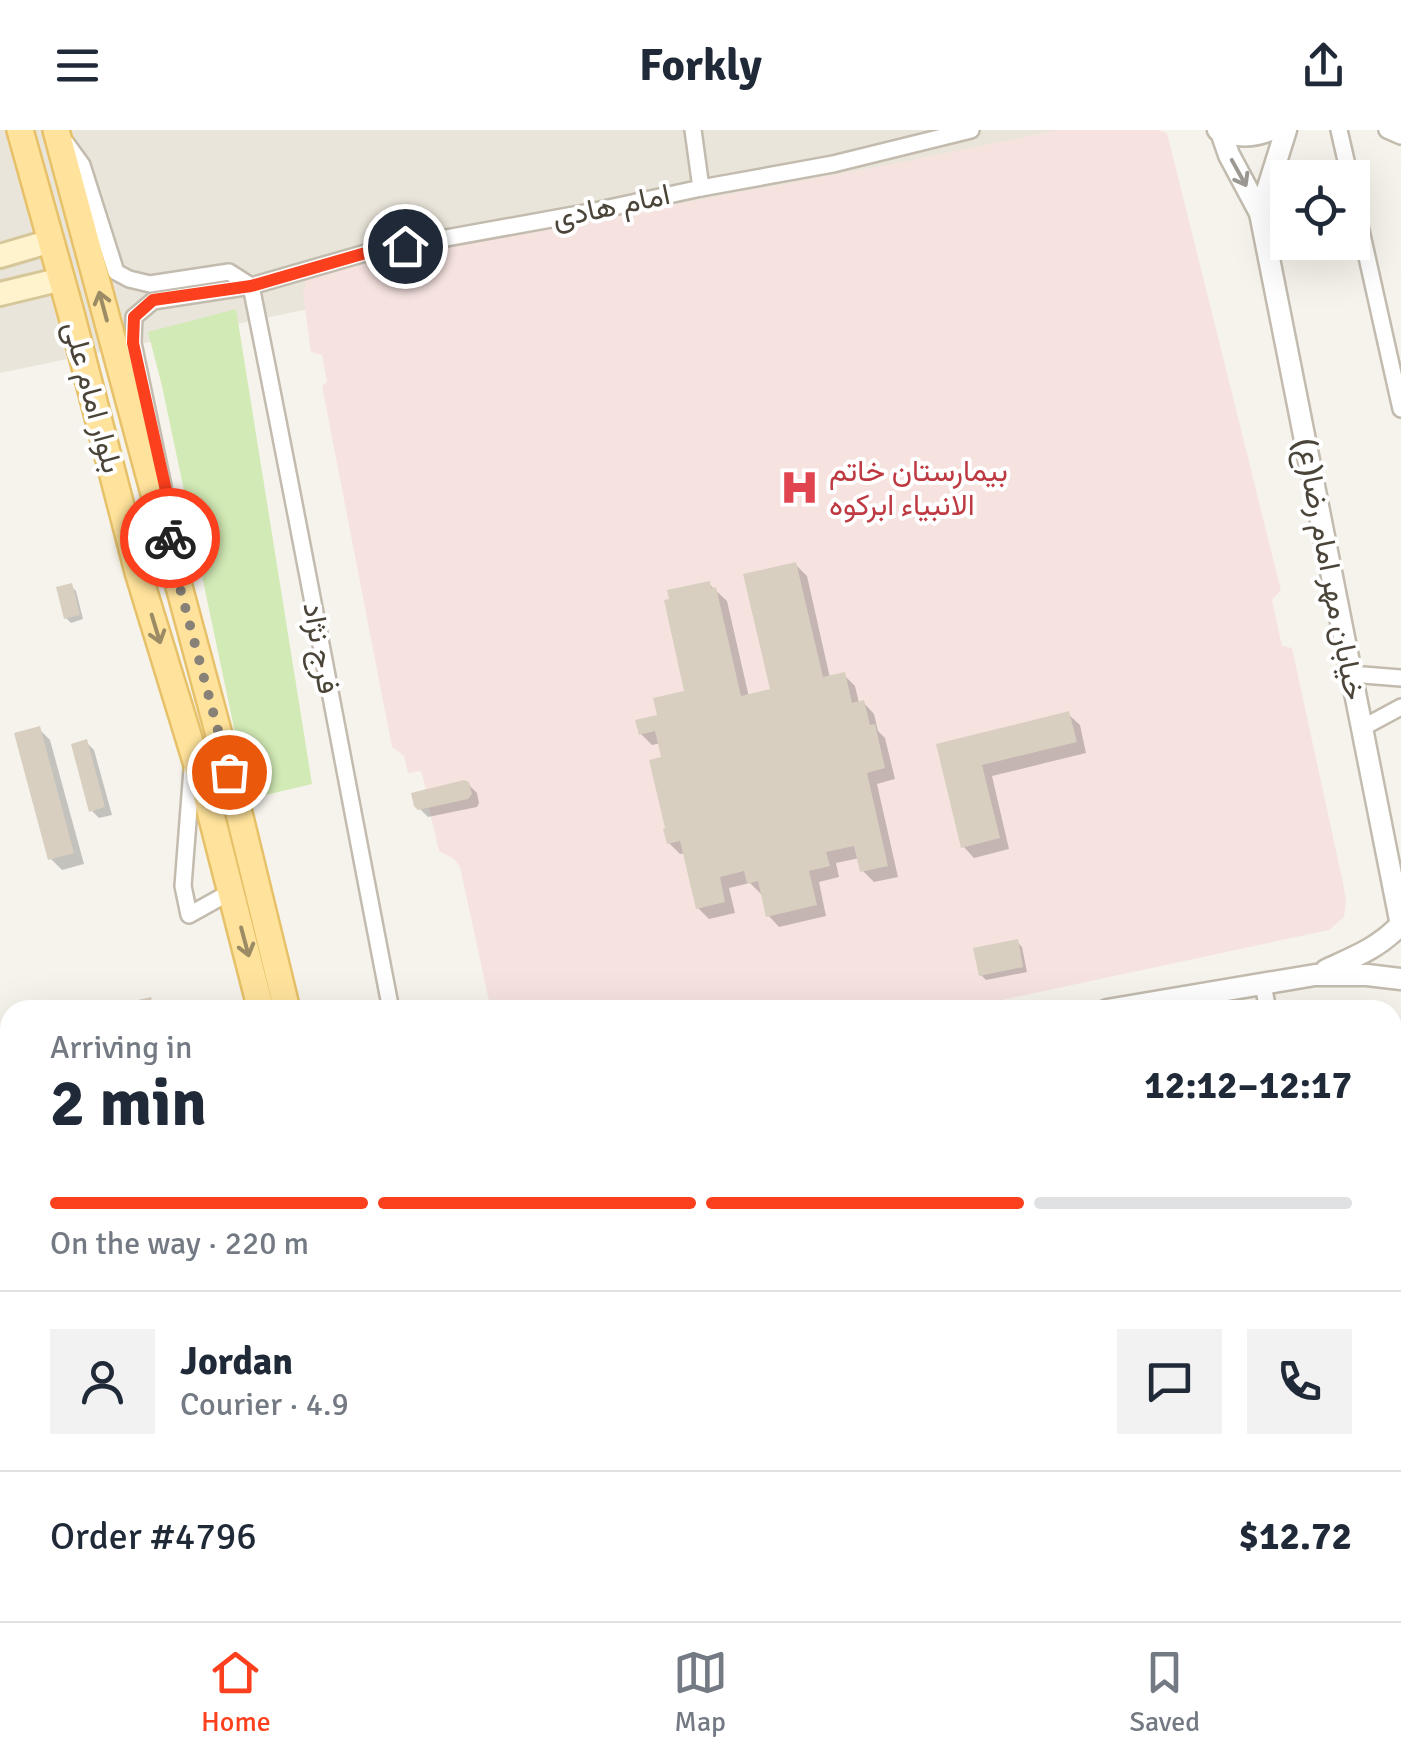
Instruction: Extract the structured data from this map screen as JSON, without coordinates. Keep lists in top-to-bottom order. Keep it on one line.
{"streets":{"main road":["بلوار امام علی"],"street":["امام هادی","خیابان مهر امام رضا(ع)","فرج نژاد"]},"crossings":[["امام هادی","بلوار امام علی"],["امام هادی","فرج نژاد"]],"places":{"hospital":["بیمارستان خاتم الانبیاء ابرکوه"]},"page":{"header":"Forkly","heading":["2 min","Arriving in","12:12–12:17"],"panel":["Jordan","Courier · 4.9","Order #4796","$12.72"],"bar":"On the way · 220 m","tabs":["Home","Map","Saved"]}}
